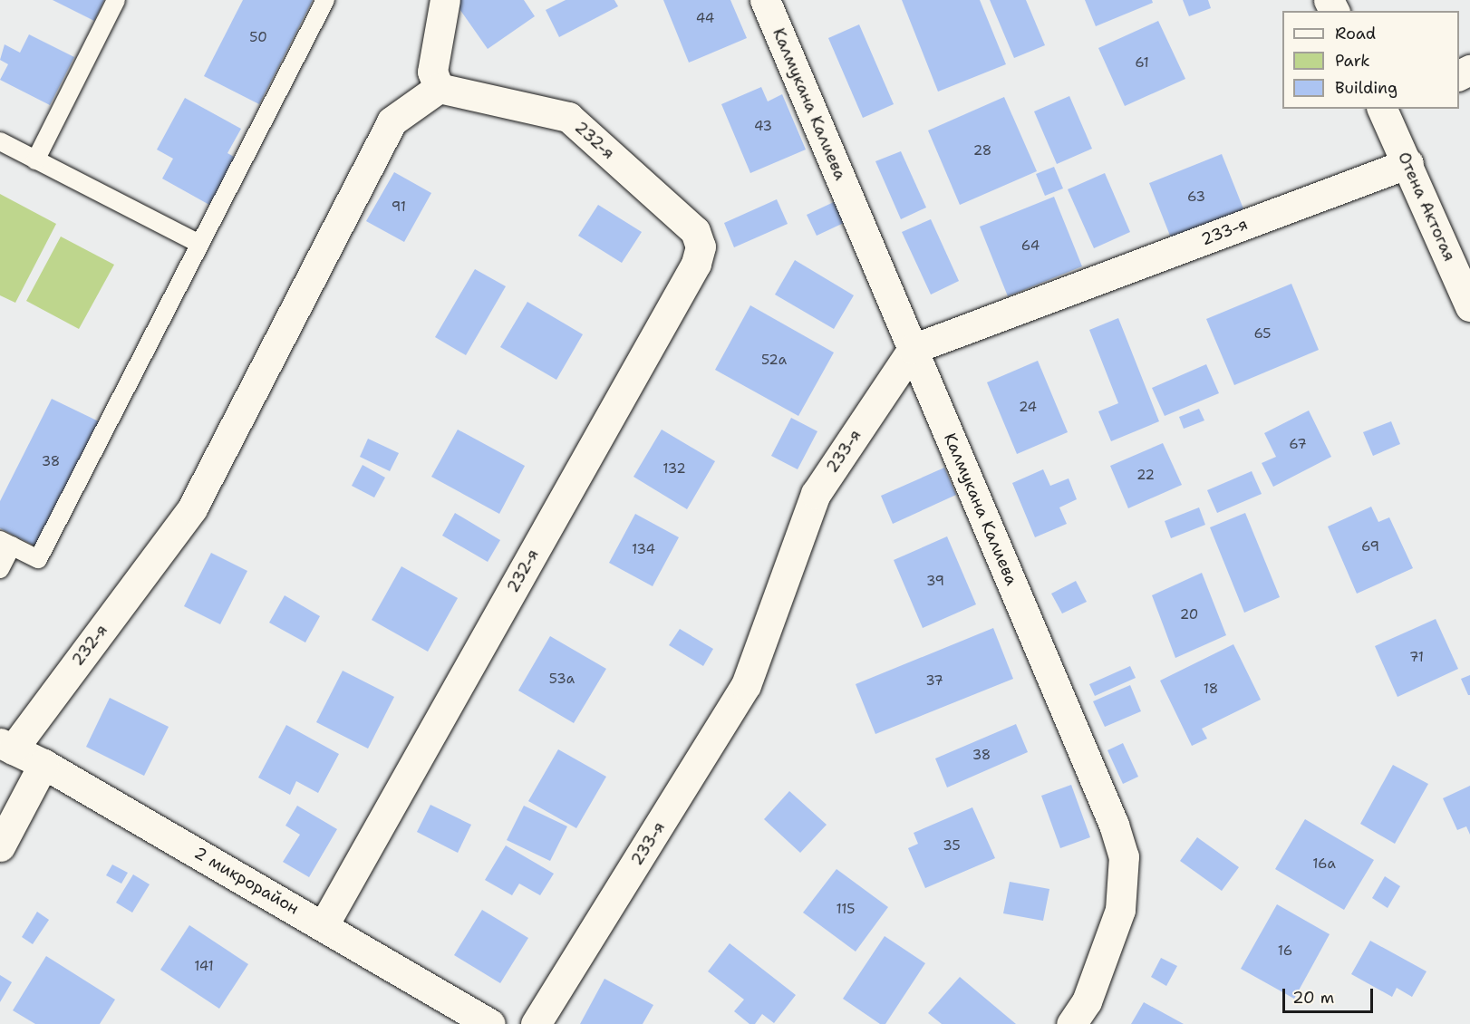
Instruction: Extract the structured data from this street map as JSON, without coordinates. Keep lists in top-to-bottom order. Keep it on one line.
{"streets":{"street":["Калмукана Калиева","232-я","Отена Актогая","233-я","2 микрорайон"]},"crossings":[["Калмукана Калиева","233-я"],["232-я","2 микрорайон"],["Отена Актогая","233-я"]],"house_numbers":["44","50","61","43","28","63","91","64","65","52а","24","67","38","132","22","69","134","39","20","71","53а","37","18","38","35","16а","115","16","141"],"legend":["Road","Park","Building"],"scale_bar":"20 m"}
